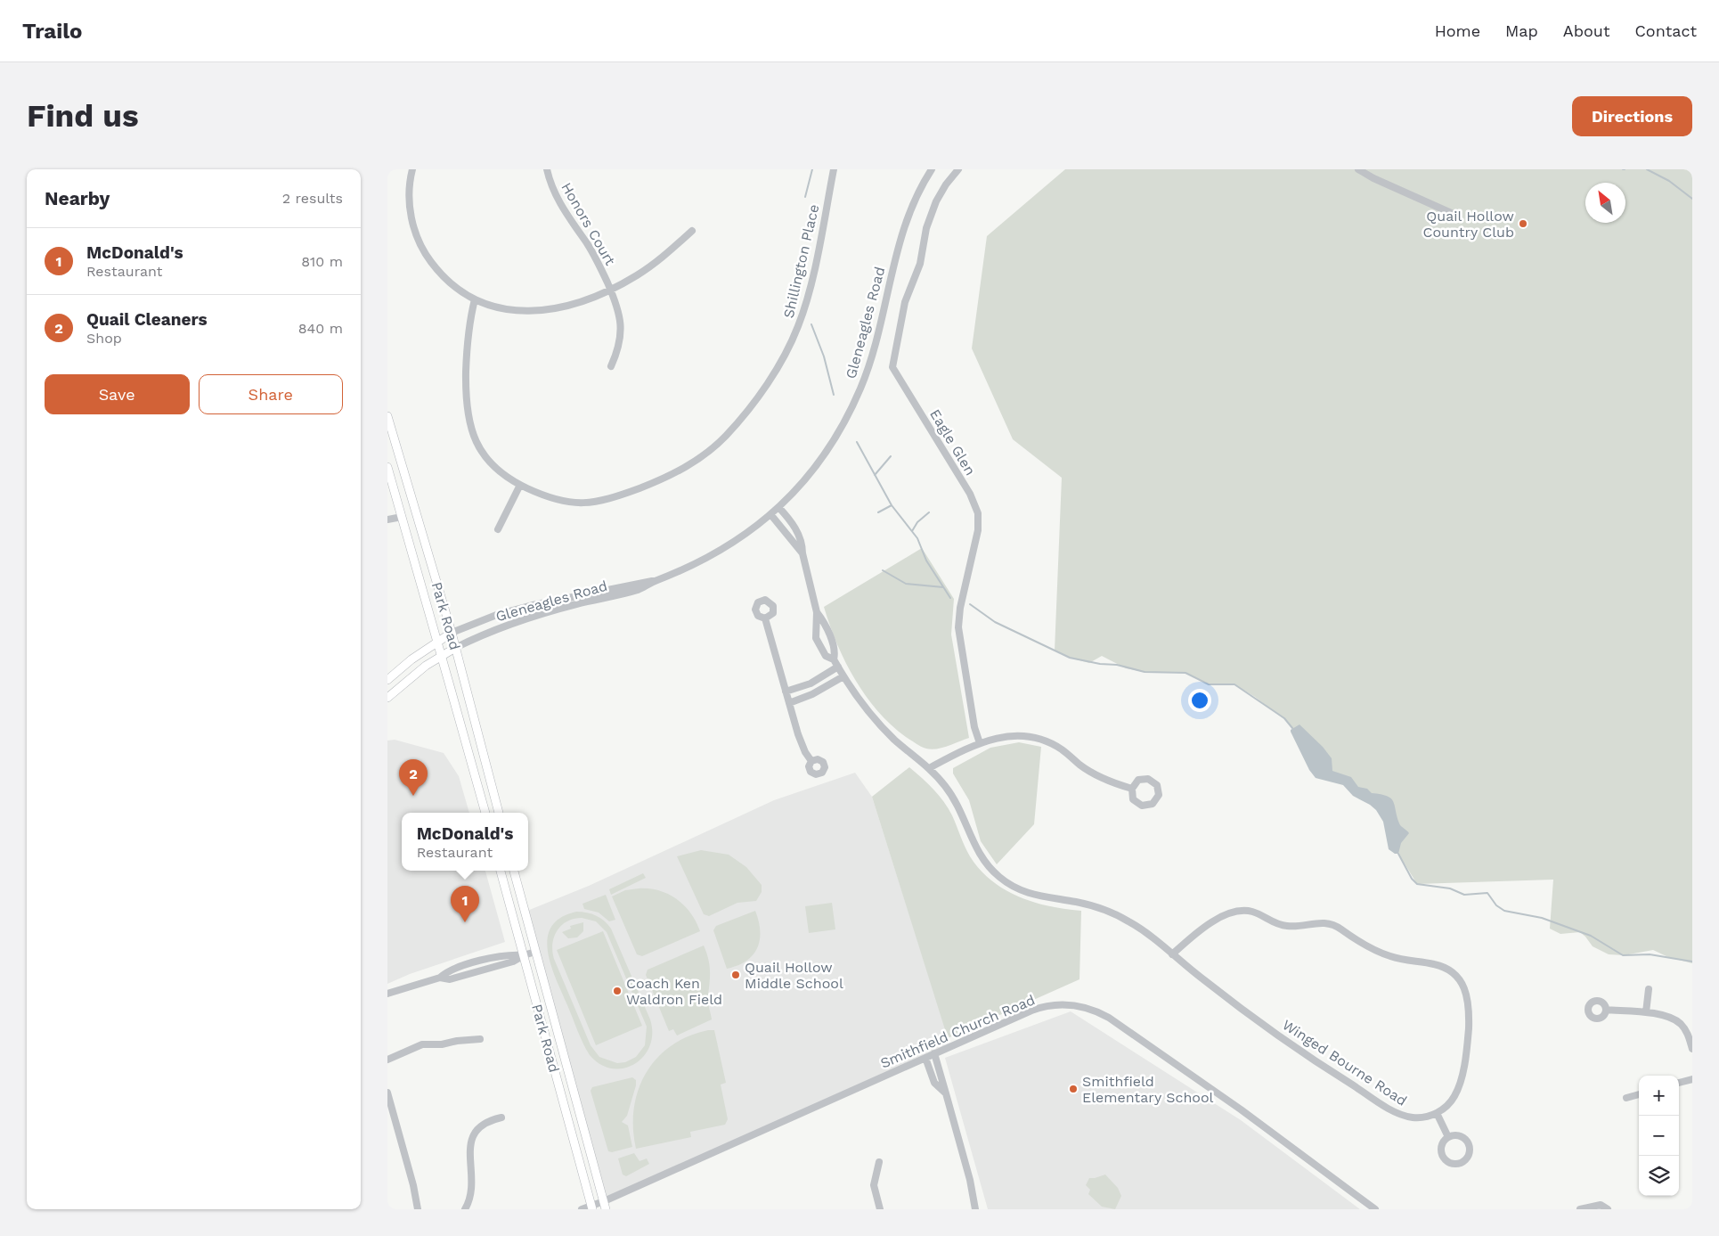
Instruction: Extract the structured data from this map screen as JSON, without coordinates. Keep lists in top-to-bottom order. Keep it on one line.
{"streets":{"main road":["Park Road"],"street":["Honors Court","Shillington Place","Gleneagles Road","Eagle Glen","Smithfield Church Road","Winged Bourne Road"]},"crossings":[["Gleneagles Road","Park Road"],["Gleneagles Road","Winged Bourne Road"],["Park Road","Smithfield Church Road"]],"places":["Quail Hollow Country Club","Quail Hollow Middle School","Coach Ken Waldron Field","Smithfield Elementary School"],"north":"top left","page":{"header":"Trailo","nav":["Home","Map","About","Contact"],"buttons":["Directions",["Save","Share"]],"title":"Find us","heading":["Nearby","2 results"],"list":[{"mark":"1","name":"McDonald's","note":"Restaurant","value":"810 m"},{"mark":"2","name":"Quail Cleaners","note":"Shop","value":"840 m"}],"pins":["2","1"],"popup":["McDonald's","Restaurant"],"map_buttons":["+","−"]}}
